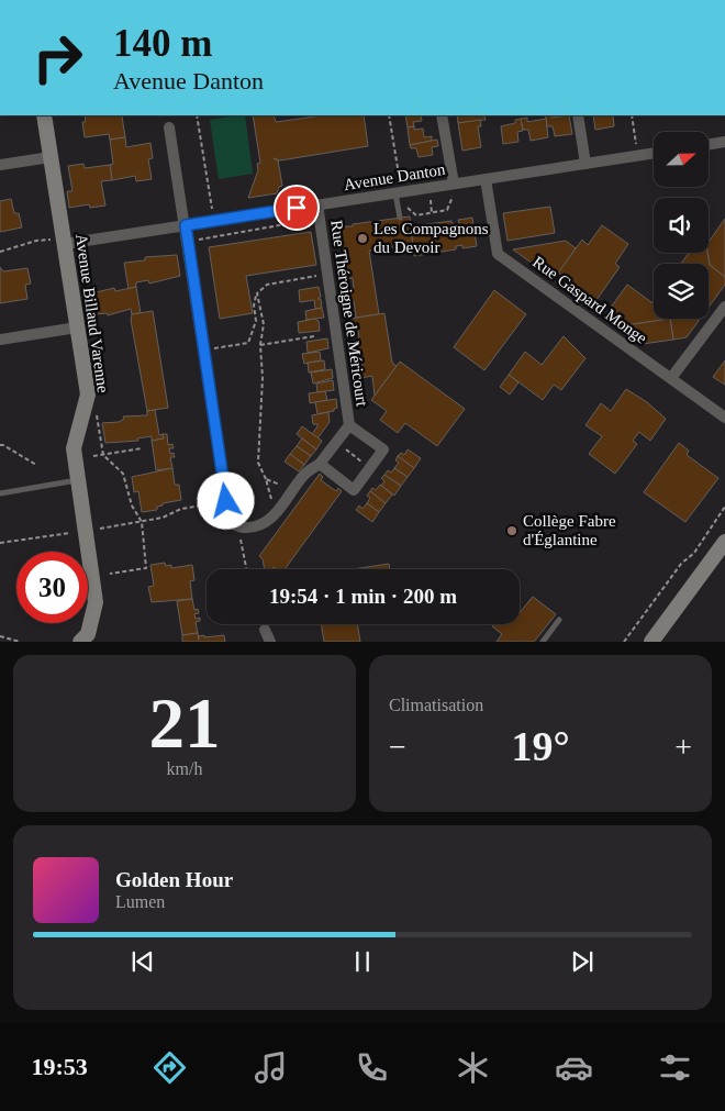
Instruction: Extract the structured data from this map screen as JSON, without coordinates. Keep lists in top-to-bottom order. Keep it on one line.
{"streets":{"street":["Avenue Danton","Rue Gaspard Monge","Avenue Billaud Varenne","Rue Théroigne de Méricourt"]},"crossings":[["Avenue Danton","Rue Gaspard Monge"],["Avenue Danton","Avenue Billaud Varenne"],["Avenue Danton","Rue Théroigne de Méricourt"]],"places":["Les Compagnons du Devoir","Collège Fabre d'Églantine"],"north":"right","page":{"turn":["140 m","Avenue Danton"],"limit":"30","trip":"19:54 · 1 min · 200 m","tile":[["21","km/h"],"Climatisation"],"heat":["−","19°","+"],"song":["Golden Hour","Lumen"],"tabs":"19:53"}}
